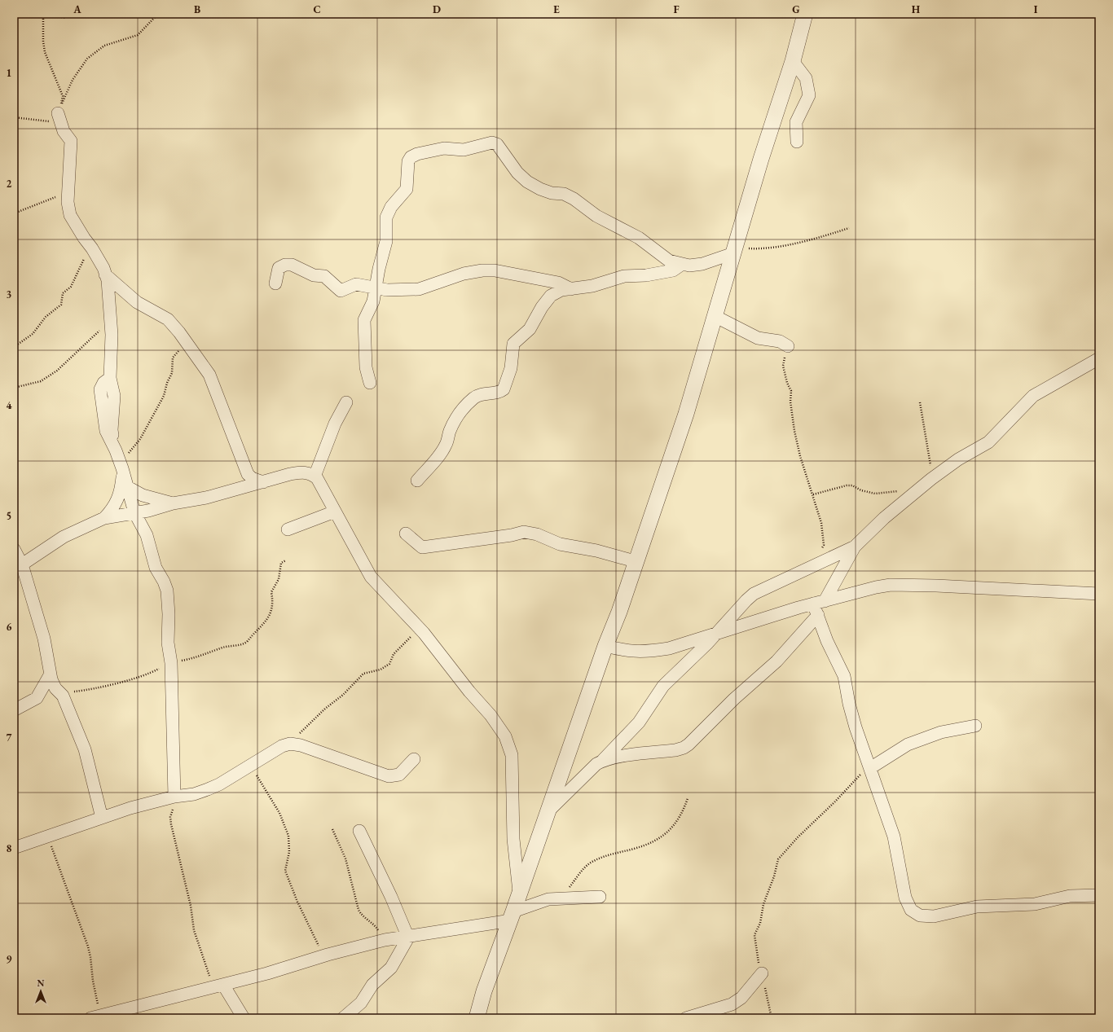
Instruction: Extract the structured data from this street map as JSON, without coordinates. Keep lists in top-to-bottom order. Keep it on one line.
{"north":"top","grid":{"columns":["A","B","C","D","E","F","G","H","I"],"rows":["1","2","3","4","5","6","7","8","9"]}}
